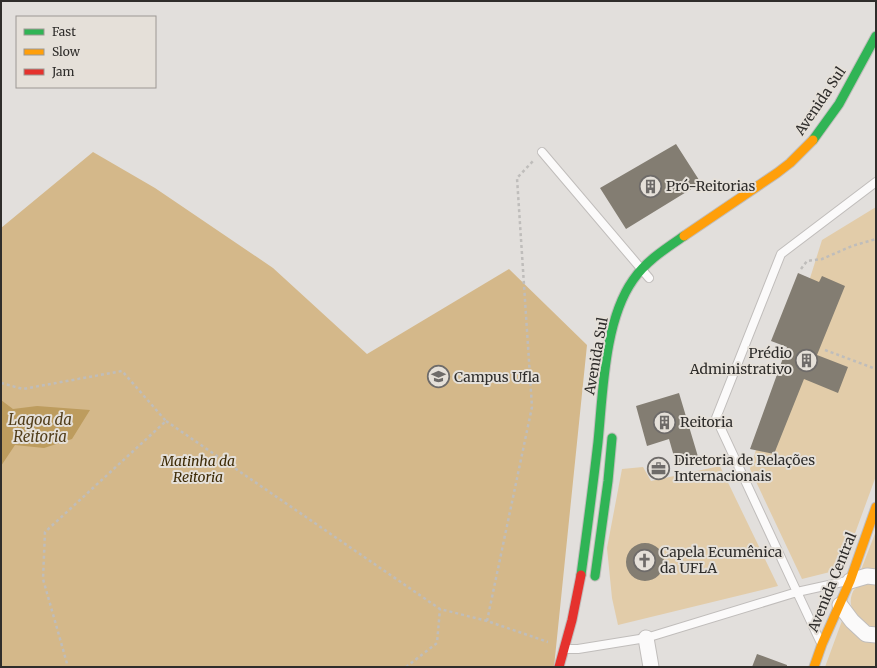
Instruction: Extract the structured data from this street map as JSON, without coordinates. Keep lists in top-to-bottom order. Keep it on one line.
{"streets":{"street":["Avenida Sul","Avenida Central"]},"water":["Lagoa da Reitoria"],"parks":["Matinha da Reitoria"],"places":{"building":["Pró-Reitorias","Prédio Administrativo","Reitoria"],"school or university":["Campus Ufla"],"office":["Diretoria de Relações Internacionais"],"church":["Capela Ecumênica da UFLA"]},"legend":["Fast","Slow","Jam"]}
